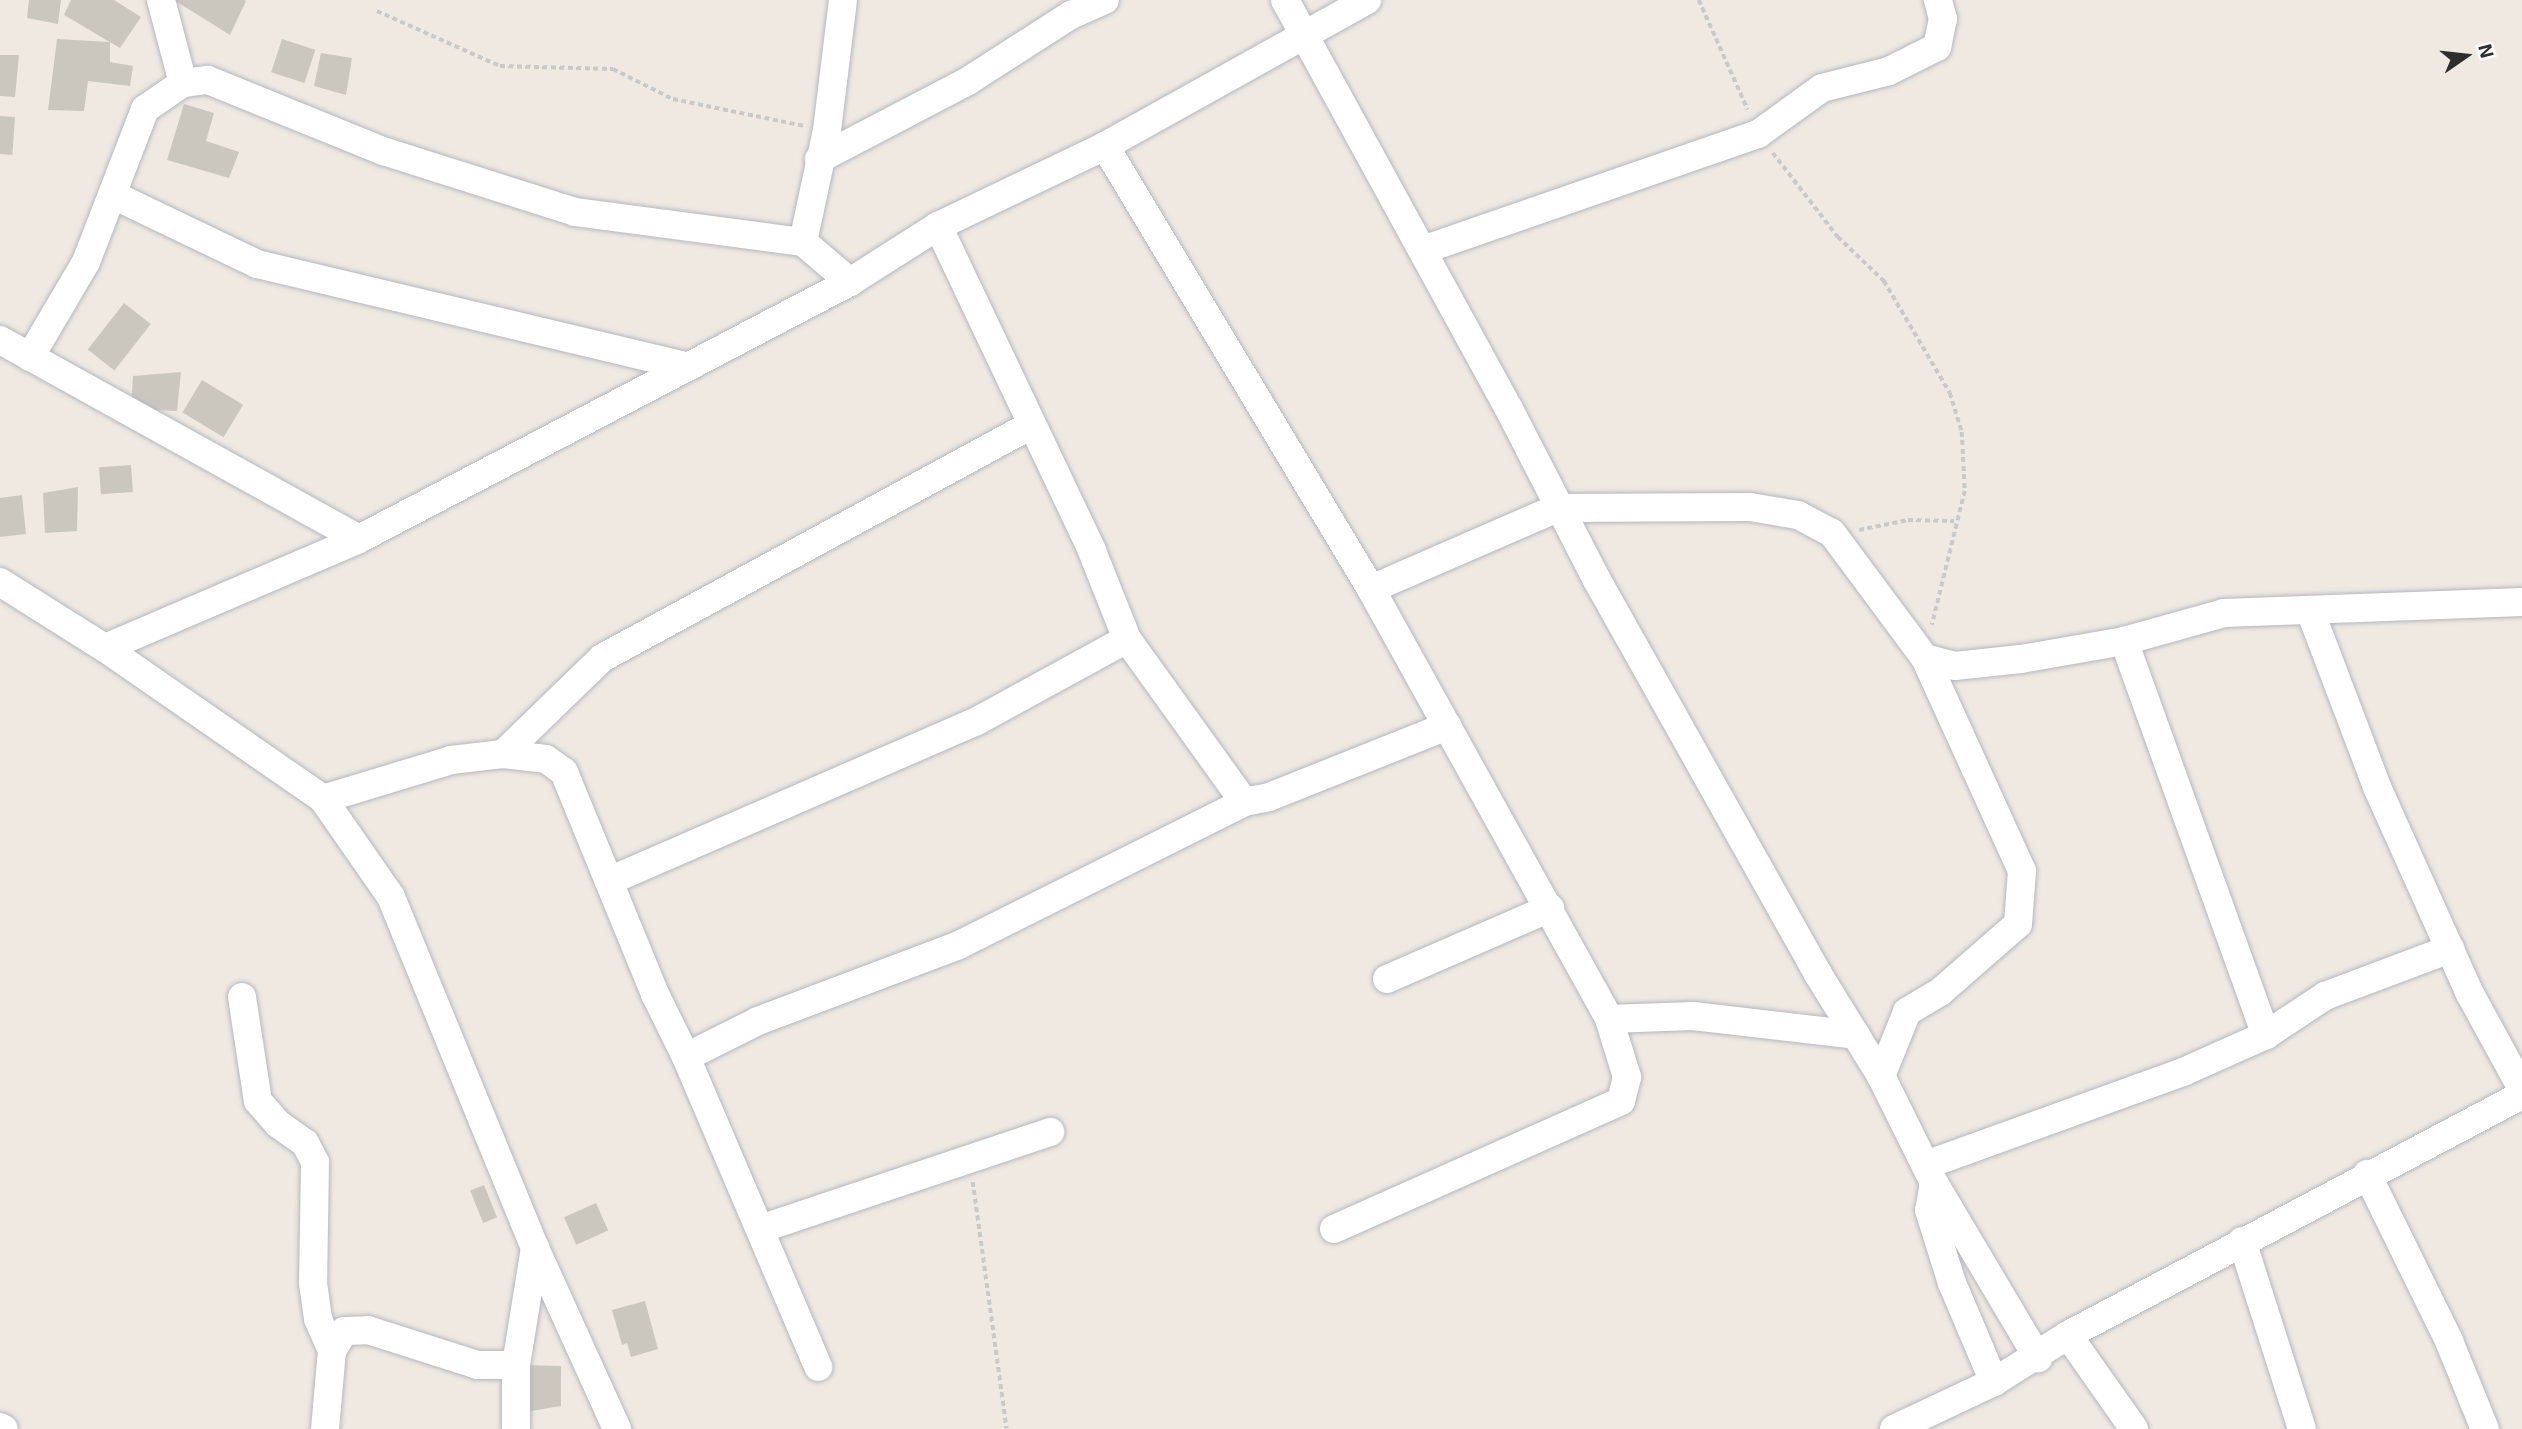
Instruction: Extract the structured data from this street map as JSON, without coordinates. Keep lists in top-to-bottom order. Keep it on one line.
{"north":"right"}
